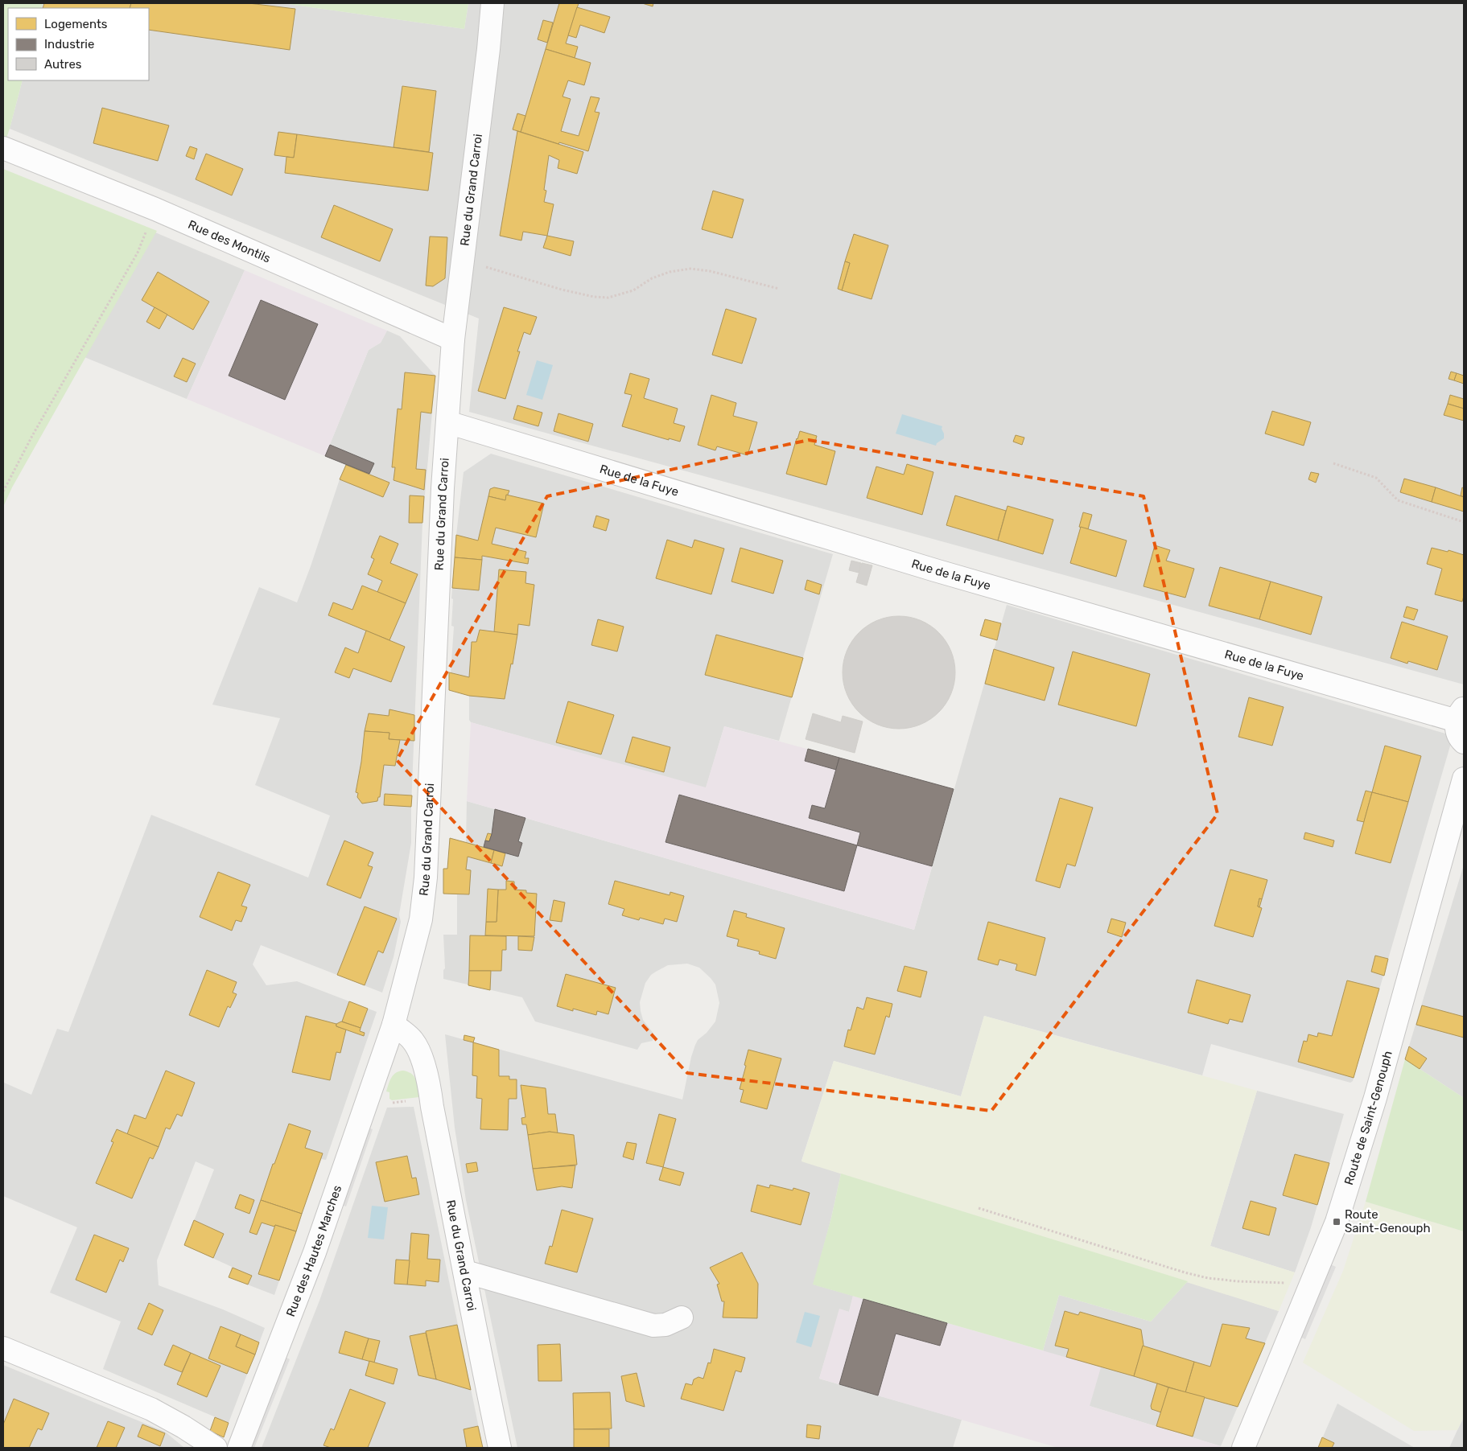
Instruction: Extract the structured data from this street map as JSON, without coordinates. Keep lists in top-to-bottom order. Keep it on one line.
{"streets":{"street":["Rue du Grand Carroi","Rue des Montils","Rue de la Fuye","Route de Saint-Genouph","Rue des Hautes Marches"]},"crossings":[["Rue du Grand Carroi","Rue des Montils"],["Rue du Grand Carroi","Rue de la Fuye"],["Rue du Grand Carroi","Rue des Hautes Marches"]],"places":{"transit":["Route Saint-Genouph"]},"legend":["Logements","Industrie","Autres"]}
